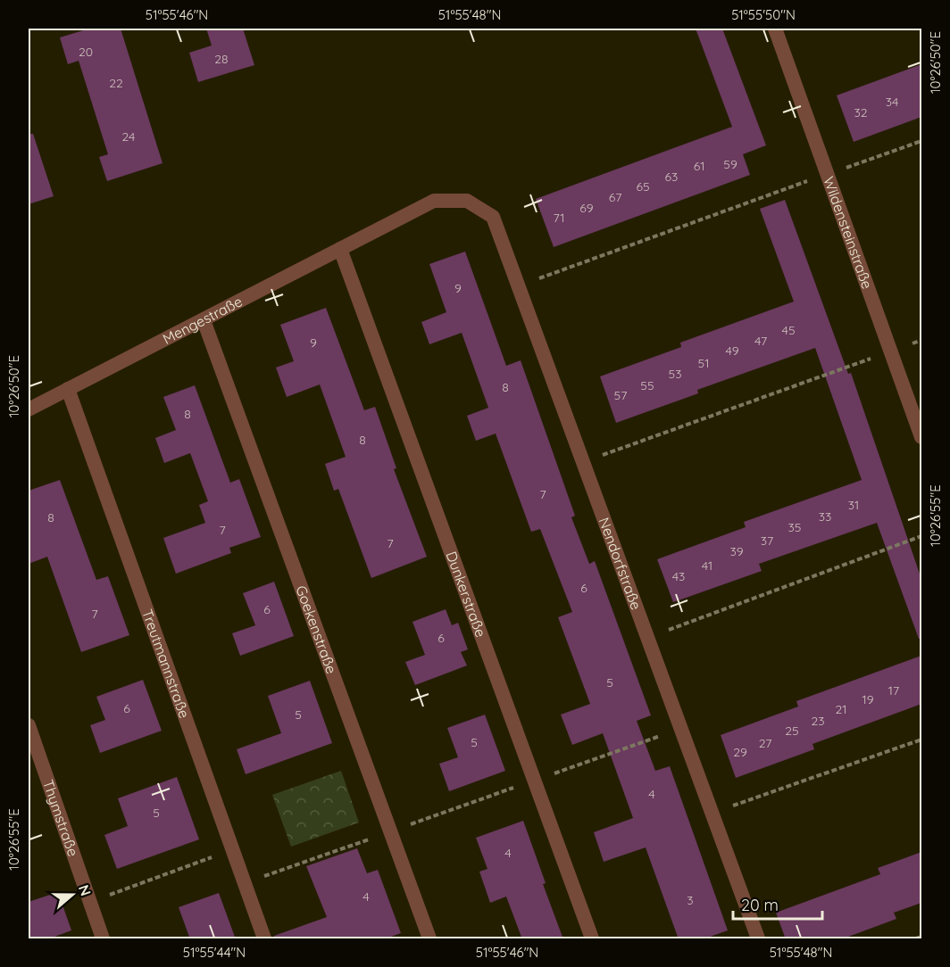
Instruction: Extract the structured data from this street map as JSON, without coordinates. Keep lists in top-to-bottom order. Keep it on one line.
{"streets":{"street":["Wildensteinstraße","Mengestraße","Nendorfstraße","Dunkerstraße","Goekenstraße","Treutmannstraße","Thymstraße"]},"crossings":[["Mengestraße","Nendorfstraße"],["Mengestraße","Dunkerstraße"],["Mengestraße","Goekenstraße"],["Mengestraße","Treutmannstraße"]],"house_numbers":["20","28","22","34","32","24","59","61","63","65","67","69","71","9","45","47","9","49","51","53","55","8","57","8","8","7","31","33","8","35","7","37","7","39","41","43","6","6","7","6","5","17","19","6","21","5","23","25","5","27","29","4","5","4","4","3"],"scale_bar":"20 m","north":"right","coordinates":["51°55'46\"N","51°55'48\"N","51°55'50\"N","10°26'50\"E","10°26'55\"E","51°55'44\"N"]}
